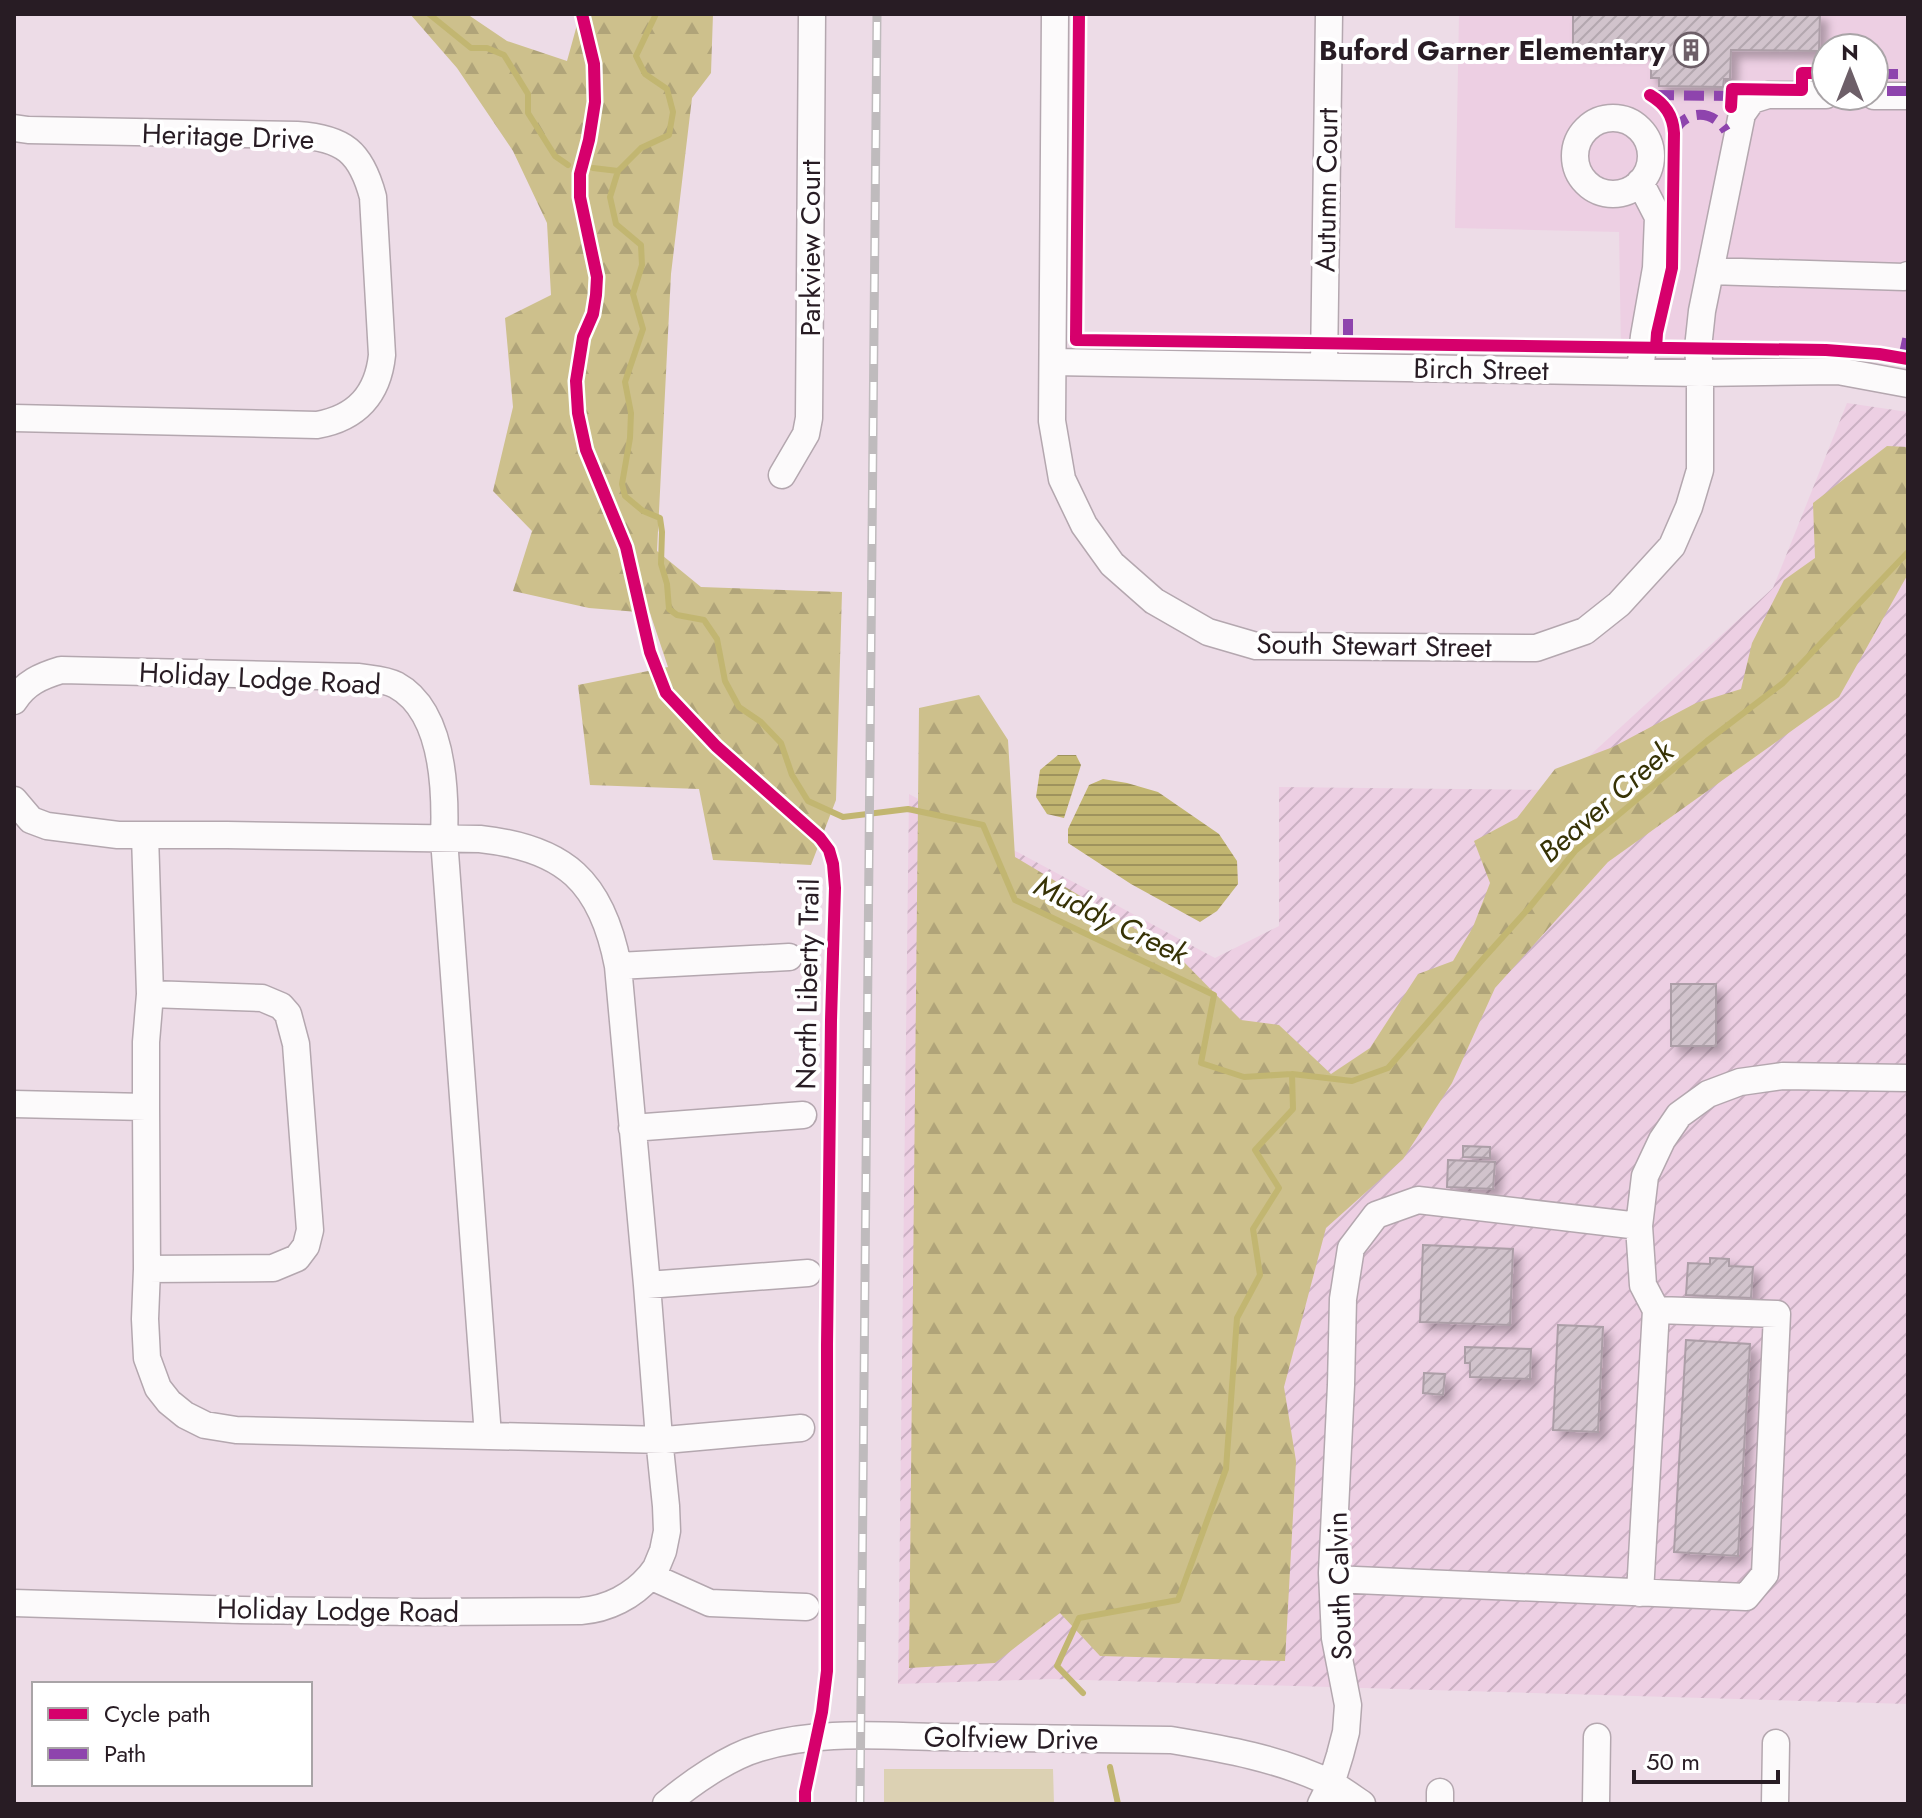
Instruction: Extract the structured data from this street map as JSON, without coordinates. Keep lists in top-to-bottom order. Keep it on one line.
{"streets":{"street":["Heritage Drive","Autumn Court","Parkview Court","Birch Street","South Stewart Street","Holiday Lodge Road","South Calvin","Golfview Drive"],"cycle path":["North Liberty Trail"]},"crossings":[["Autumn Court","Birch Street"],["Birch Street","South Stewart Street"],["South Calvin","Golfview Drive"]],"water":["Beaver Creek","Muddy Creek"],"places":{"building":["Buford Garner Elementary"]},"legend":["Cycle path","Path"],"scale_bar":"50 m","north":"top"}
